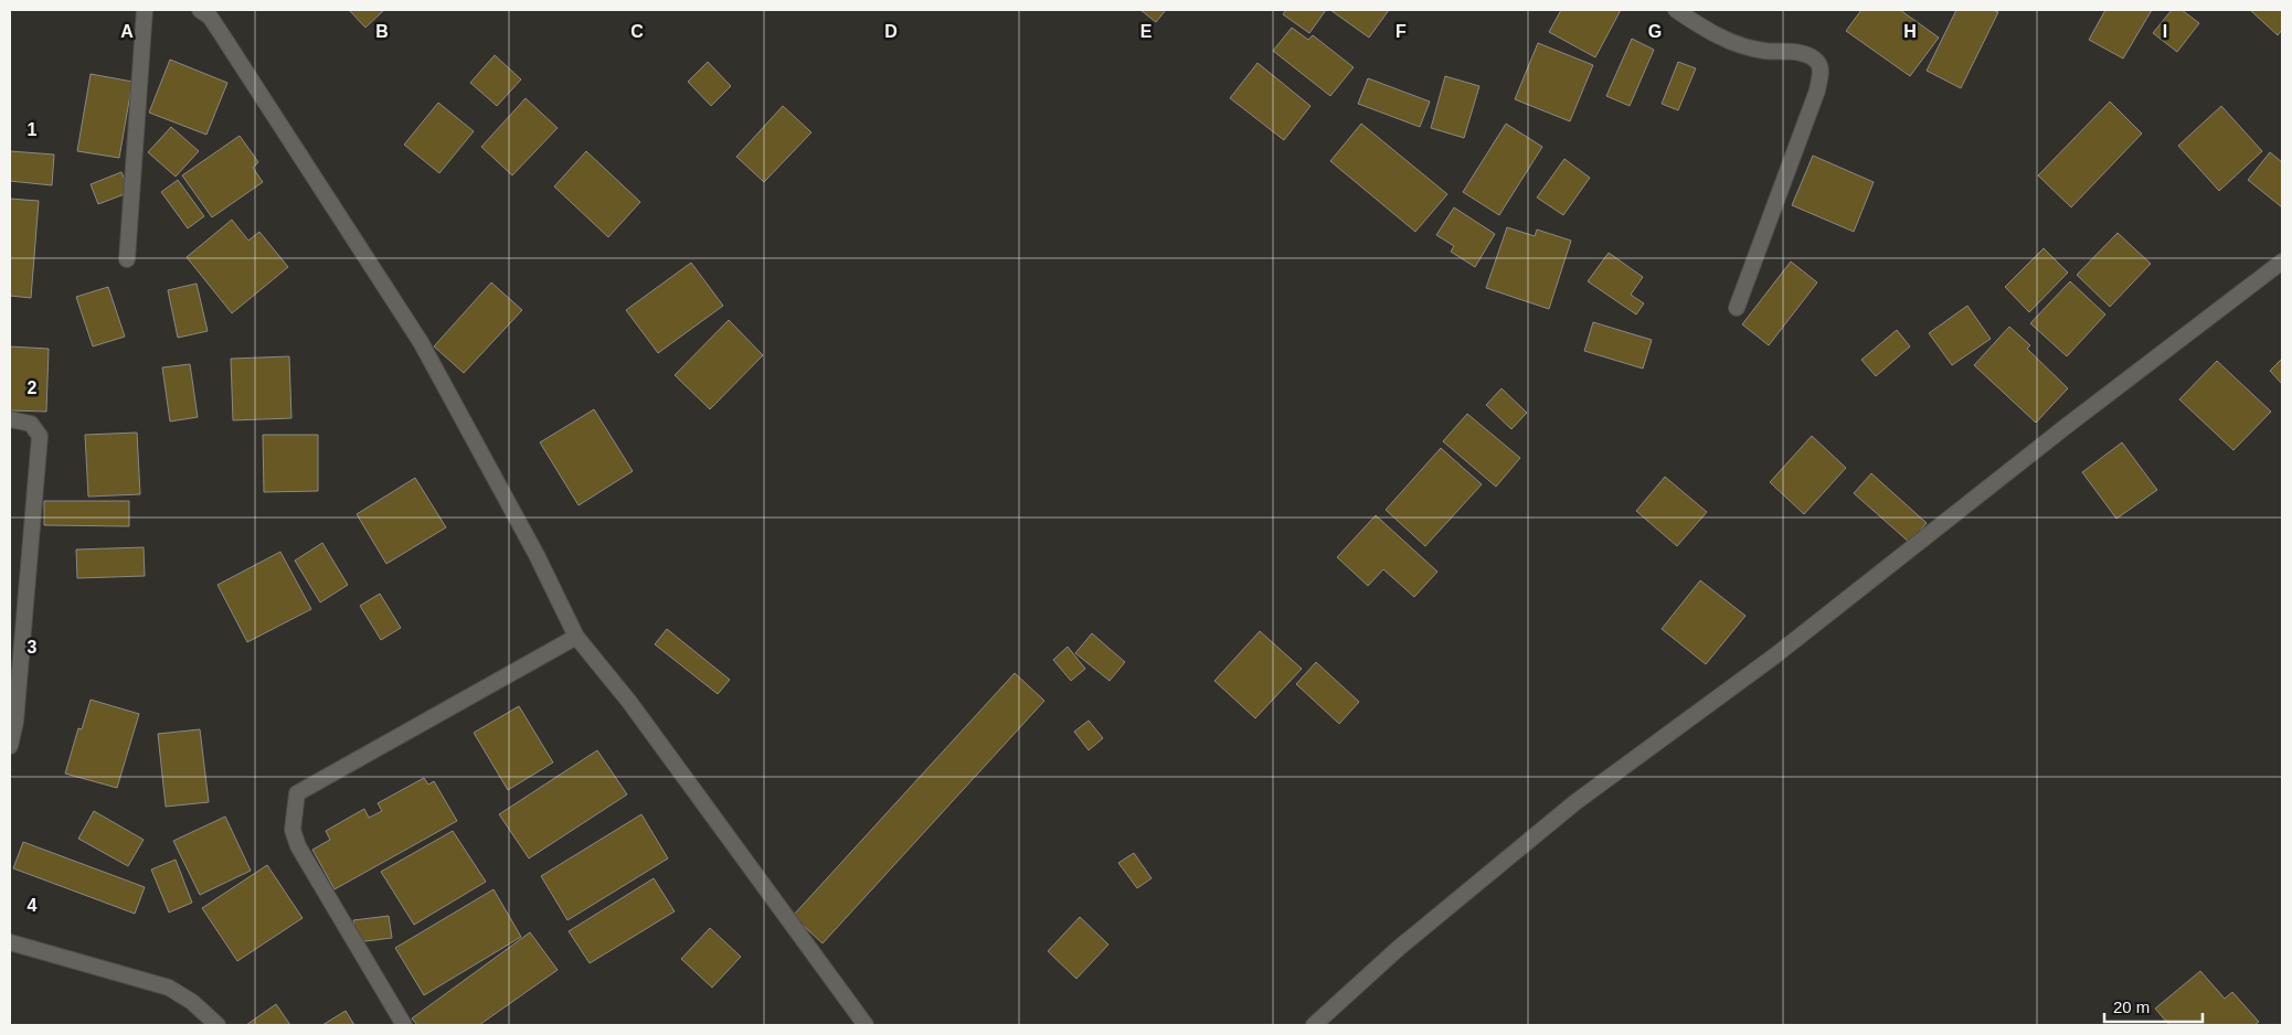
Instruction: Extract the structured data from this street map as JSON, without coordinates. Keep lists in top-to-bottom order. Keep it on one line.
{"scale_bar":"20 m","grid":{"columns":["A","B","C","D","E","F","G","H","I"],"rows":["1","2","3","4"]}}
